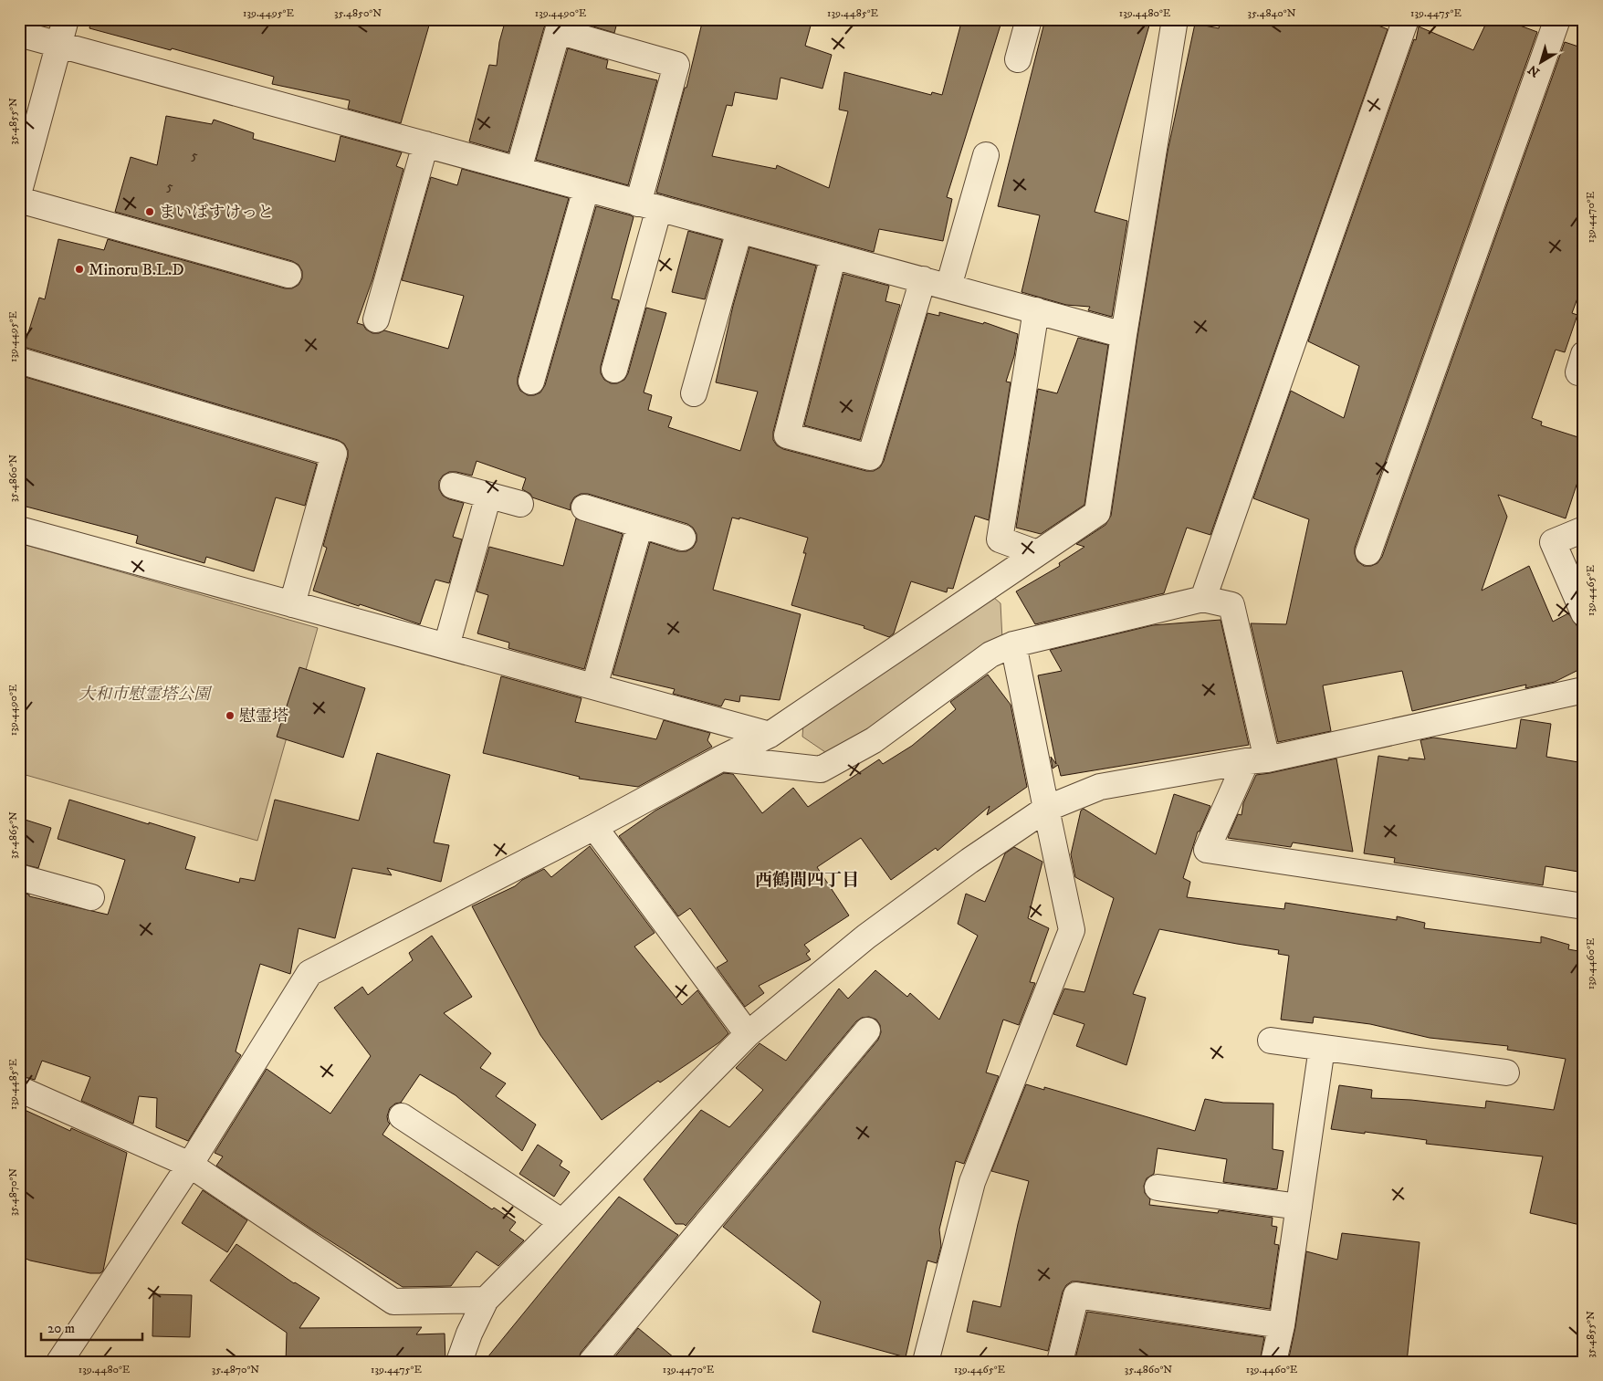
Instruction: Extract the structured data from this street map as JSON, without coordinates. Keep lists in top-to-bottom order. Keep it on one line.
{"districts":["西鶴間四丁目"],"parks":["大和市慰霊塔公園"],"places":["まいばすけっと","Minoru B.L.D","慰霊塔"],"house_numbers":["5","5"],"scale_bar":"20 m","north":"bottom left","coordinates":["139.4495°E","35.4850°N","139.4490°E","139.4485°E","139.4480°E","35.4840°N","139.4475°E","35.4855°N","139.4470°E","35.4860°N","139.4465°E","35.4865°N","139.4460°E","35.4870°N"]}
